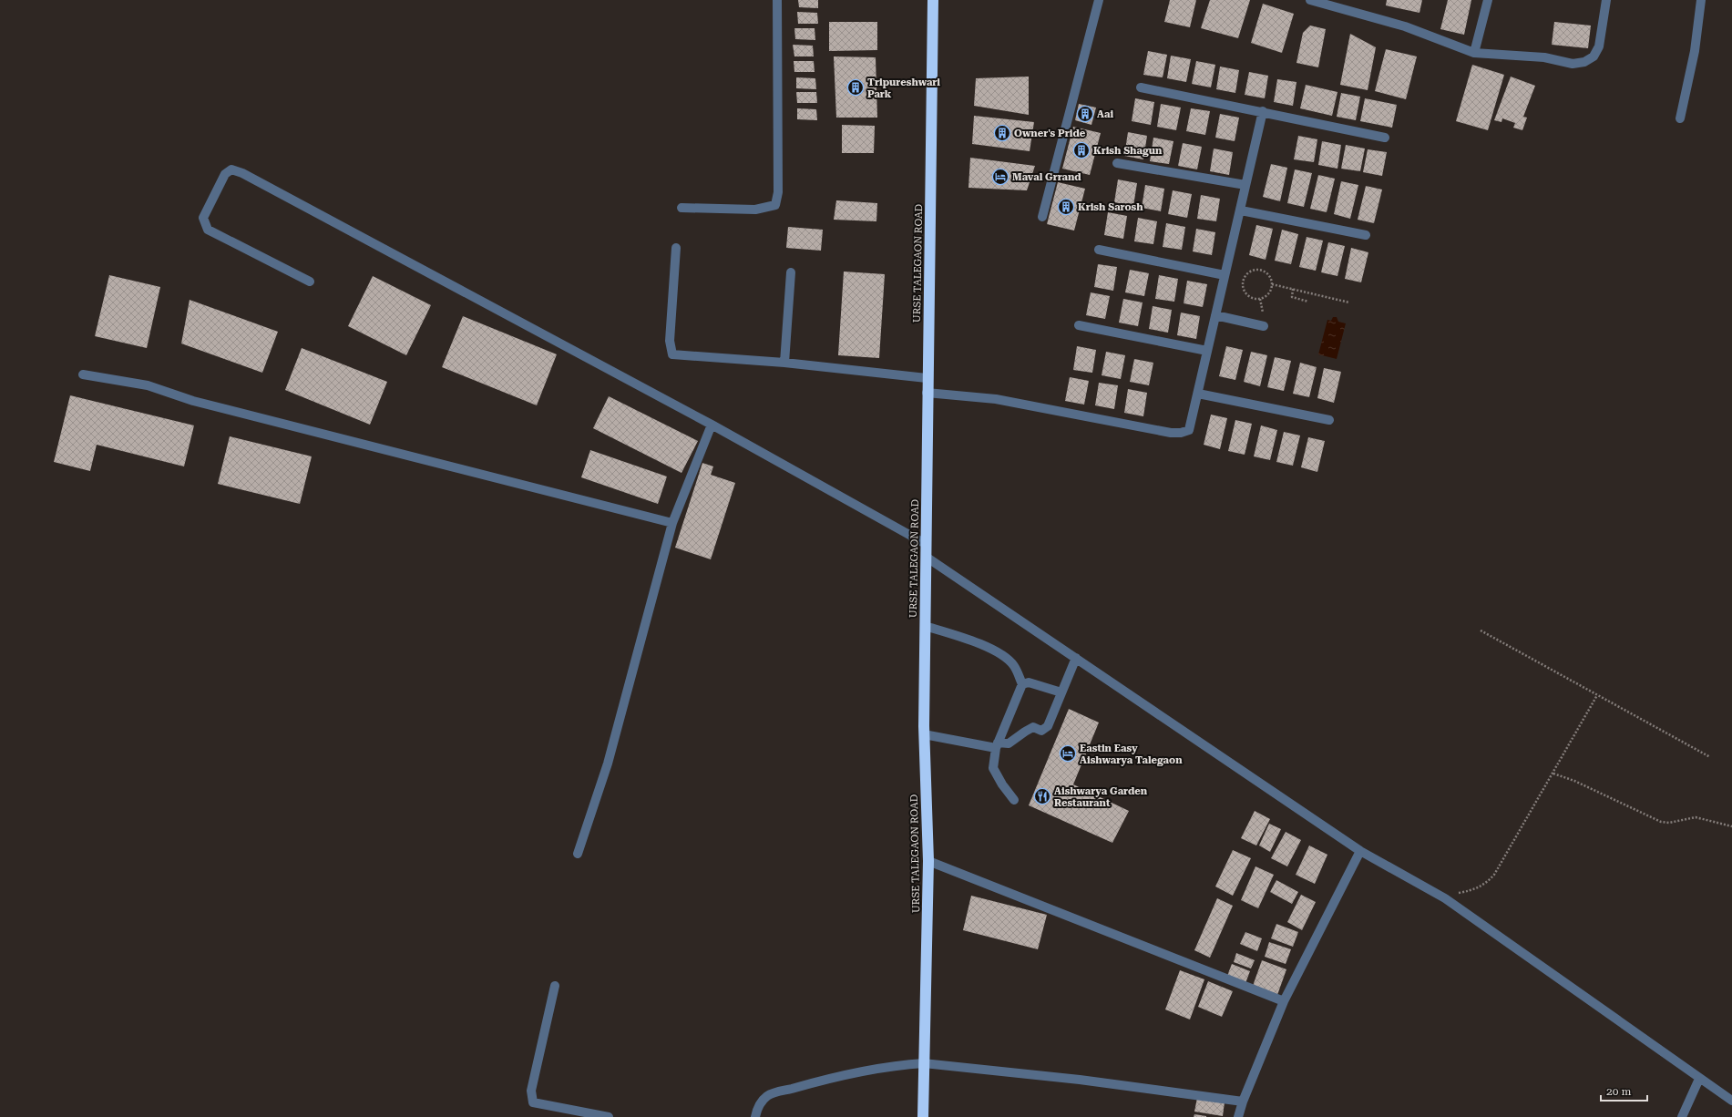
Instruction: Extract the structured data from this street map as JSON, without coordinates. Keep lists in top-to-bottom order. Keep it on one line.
{"streets":{"highway":["URSE TALEGAON ROAD"]},"places":{"building":["Tripureshwari Park","Aai","Owner's Pride","Krish Shagun","Krish Sarosh"],"hotel":["Maval Grrand","Eastin Easy Aishwarya Talegaon"],"restaurant":["Aishwarya Garden Restaurant"]},"scale_bar":"20 m"}
